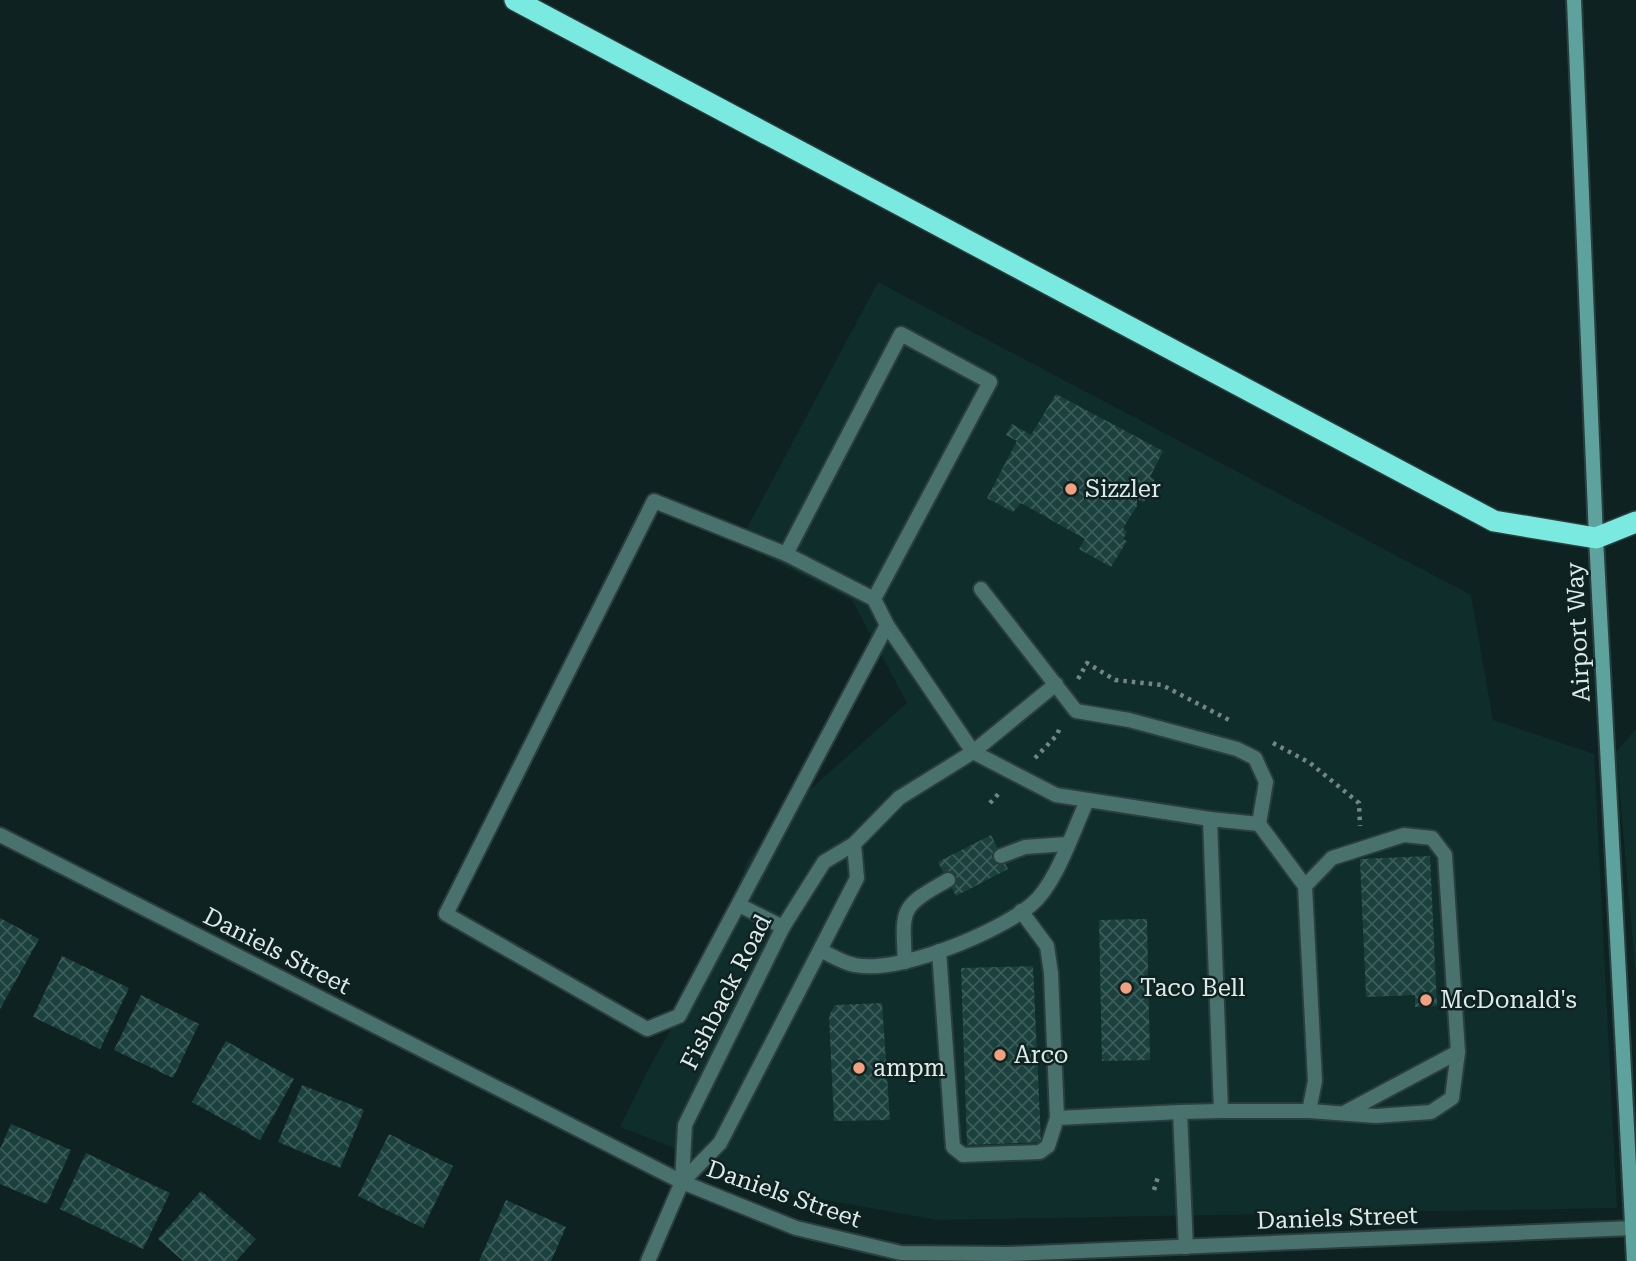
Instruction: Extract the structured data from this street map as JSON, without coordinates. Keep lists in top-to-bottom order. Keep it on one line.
{"streets":{"main road":["Airport Way"],"street":["Daniels Street","Fishback Road"]},"crossings":[["Airport Way","Daniels Street"],["Daniels Street","Fishback Road"]],"places":["Sizzler","Taco Bell","McDonald's","Arco","ampm"]}
